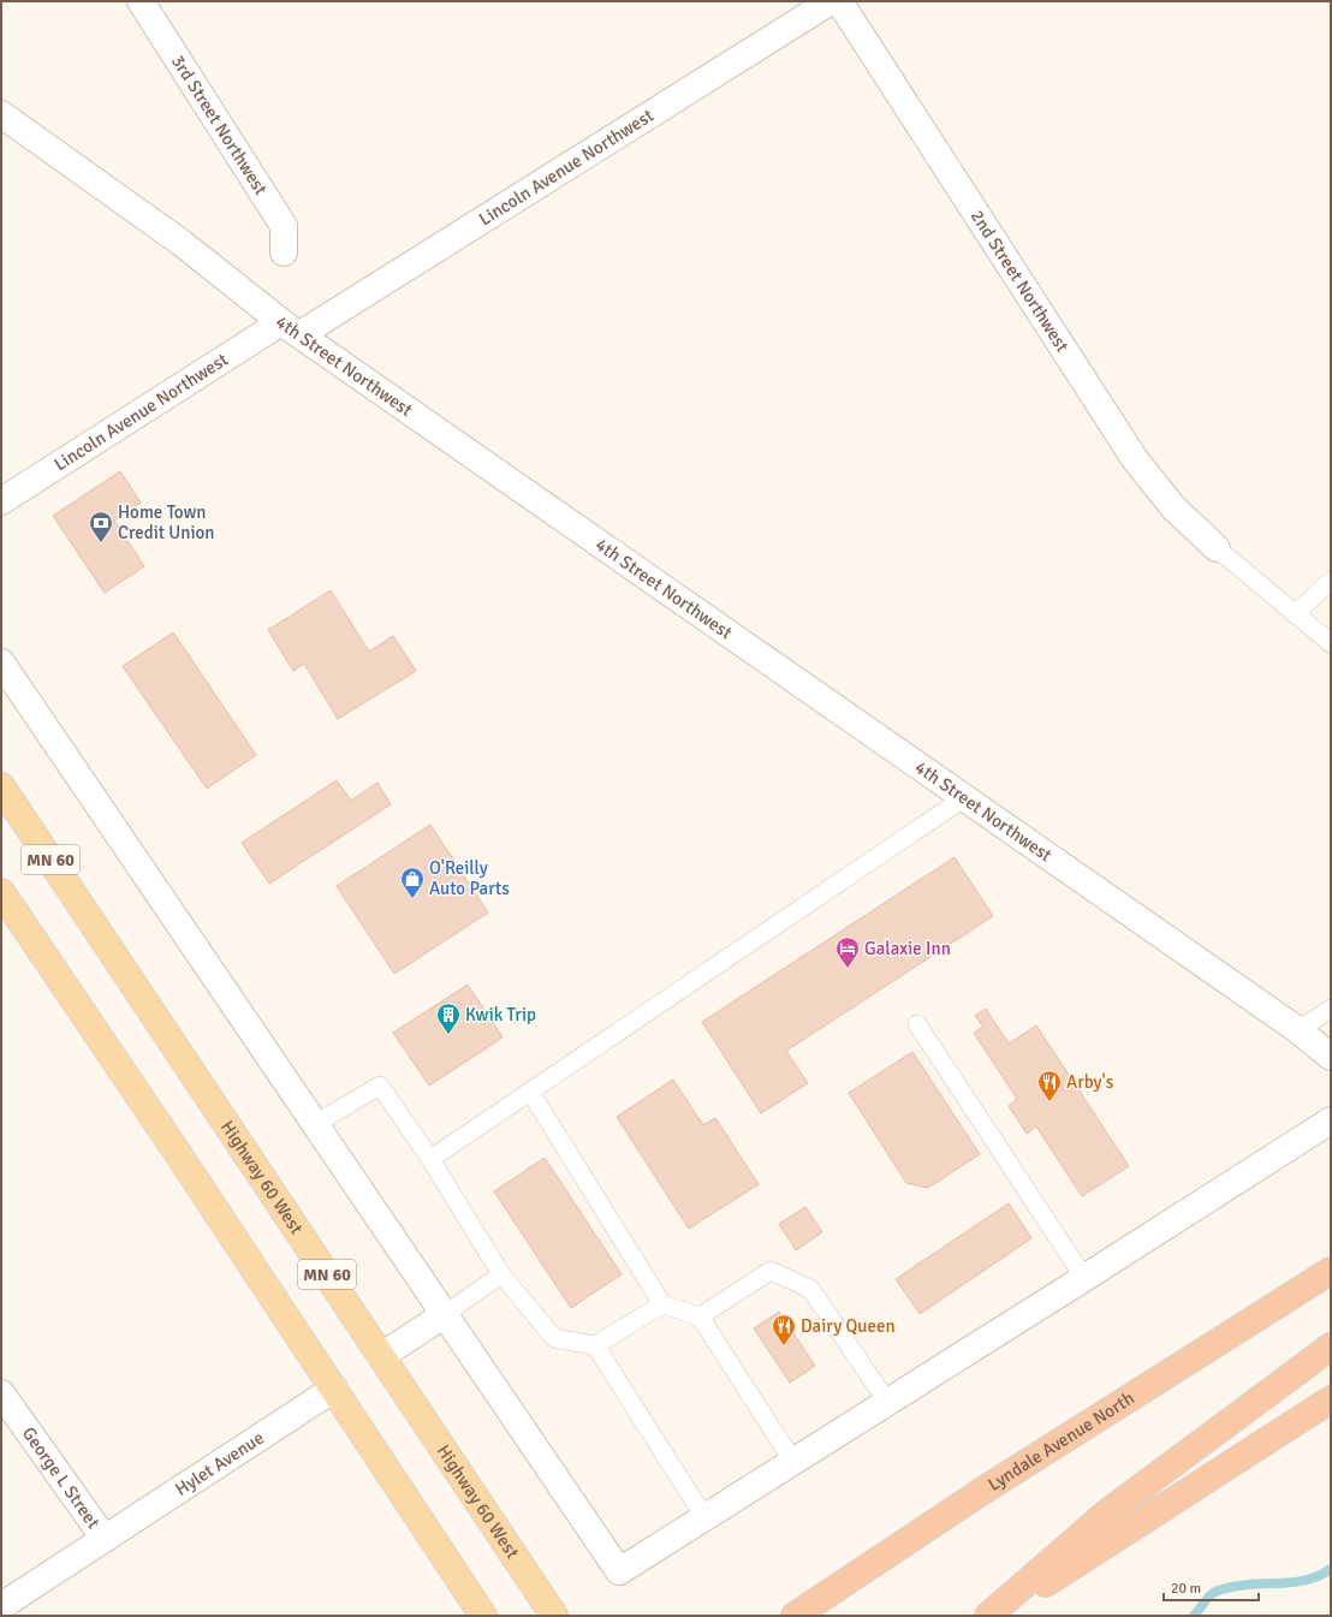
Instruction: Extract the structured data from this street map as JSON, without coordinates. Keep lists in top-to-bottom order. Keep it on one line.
{"streets":{"highway":["Lyndale Avenue North"],"main road":["MN 60","Highway 60 West"],"street":["3rd Street Northwest","Lincoln Avenue Northwest","2nd Street Northwest","4th Street Northwest","Hylet Avenue","George L Street"]},"crossings":[["Lincoln Avenue Northwest","4th Street Northwest"],["MN 60","Hylet Avenue"],["Hylet Avenue","George L Street"]],"places":{"bank":["Home Town Credit Union"],"shop":["O'Reilly Auto Parts"],"hotel":["Galaxie Inn"],"building":["Kwik Trip"],"restaurant":["Arby's","Dairy Queen"]},"scale_bar":"20 m"}
